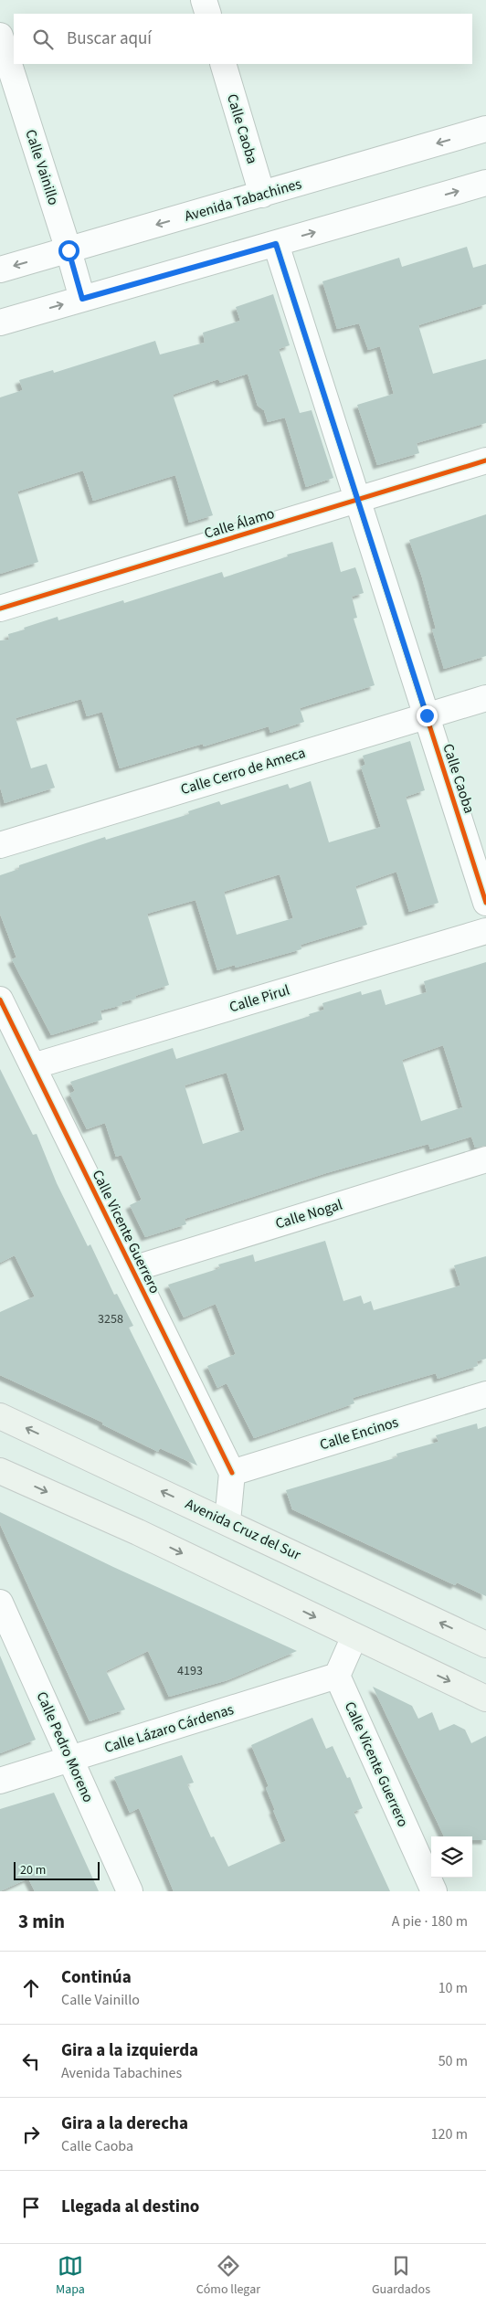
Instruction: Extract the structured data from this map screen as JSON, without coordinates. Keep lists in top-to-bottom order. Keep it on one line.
{"streets":{"main road":["Avenida Cruz del Sur"],"street":["Calle Caoba","Calle Vainillo","Avenida Tabachines","Calle Álamo","Calle Cerro de Ameca","Calle Pirul","Calle Nogal","Calle Vicente Guerrero","Calle Encinos","Calle Lázaro Cárdenas","Calle Pedro Moreno"]},"crossings":[["Calle Caoba","Avenida Tabachines"],["Calle Caoba","Calle Álamo"],["Calle Caoba","Calle Cerro de Ameca"],["Calle Vainillo","Avenida Tabachines"],["Calle Pirul","Calle Vicente Guerrero"],["Calle Nogal","Calle Vicente Guerrero"],["Calle Vicente Guerrero","Calle Encinos"],["Calle Vicente Guerrero","Calle Lázaro Cárdenas"],["Calle Lázaro Cárdenas","Calle Pedro Moreno"]],"house_numbers":["3258","4193"],"scale_bar":"20 m","page":{"search":"Buscar aquí","scale":"20 m","heading":["3 min","A pie · 180 m"],"list":[["Continúa","Calle Vainillo","10 m"],["Gira a la izquierda","Avenida Tabachines","50 m"],["Gira a la derecha","Calle Caoba","120 m"],"Llegada al destino"],"nav":["Mapa","Cómo llegar","Guardados"]}}
